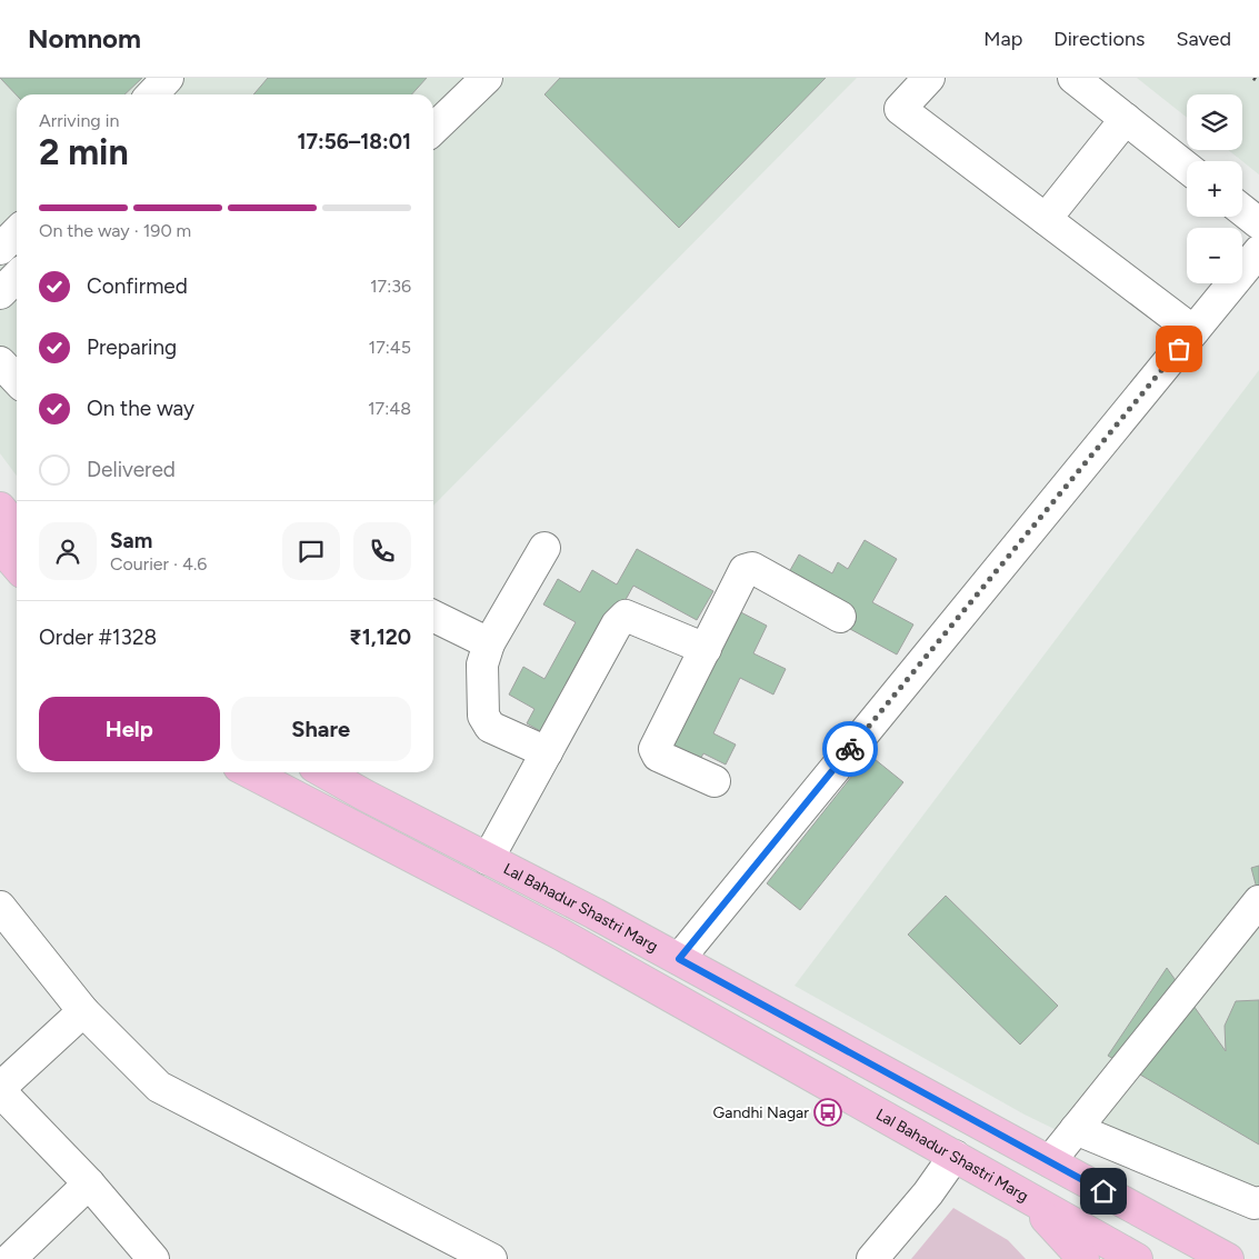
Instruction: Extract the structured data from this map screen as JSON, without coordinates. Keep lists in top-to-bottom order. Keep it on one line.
{"streets":{"main road":["Lal Bahadur Shastri Marg"]},"places":{"bus stop":["Gandhi Nagar"]},"page":{"header":"Nomnom","nav":["Map","Directions","Saved"],"map_buttons":["+","−"],"heading":["2 min","Arriving in","17:56–18:01"],"panel":["Sam","Courier · 4.6","Order #1328","₹1,120"],"bar":"On the way · 190 m","list":[["Confirmed","17:36"],["Preparing","17:45"],["On the way","17:48"],"Delivered"],"buttons":["Help","Share"]}}
